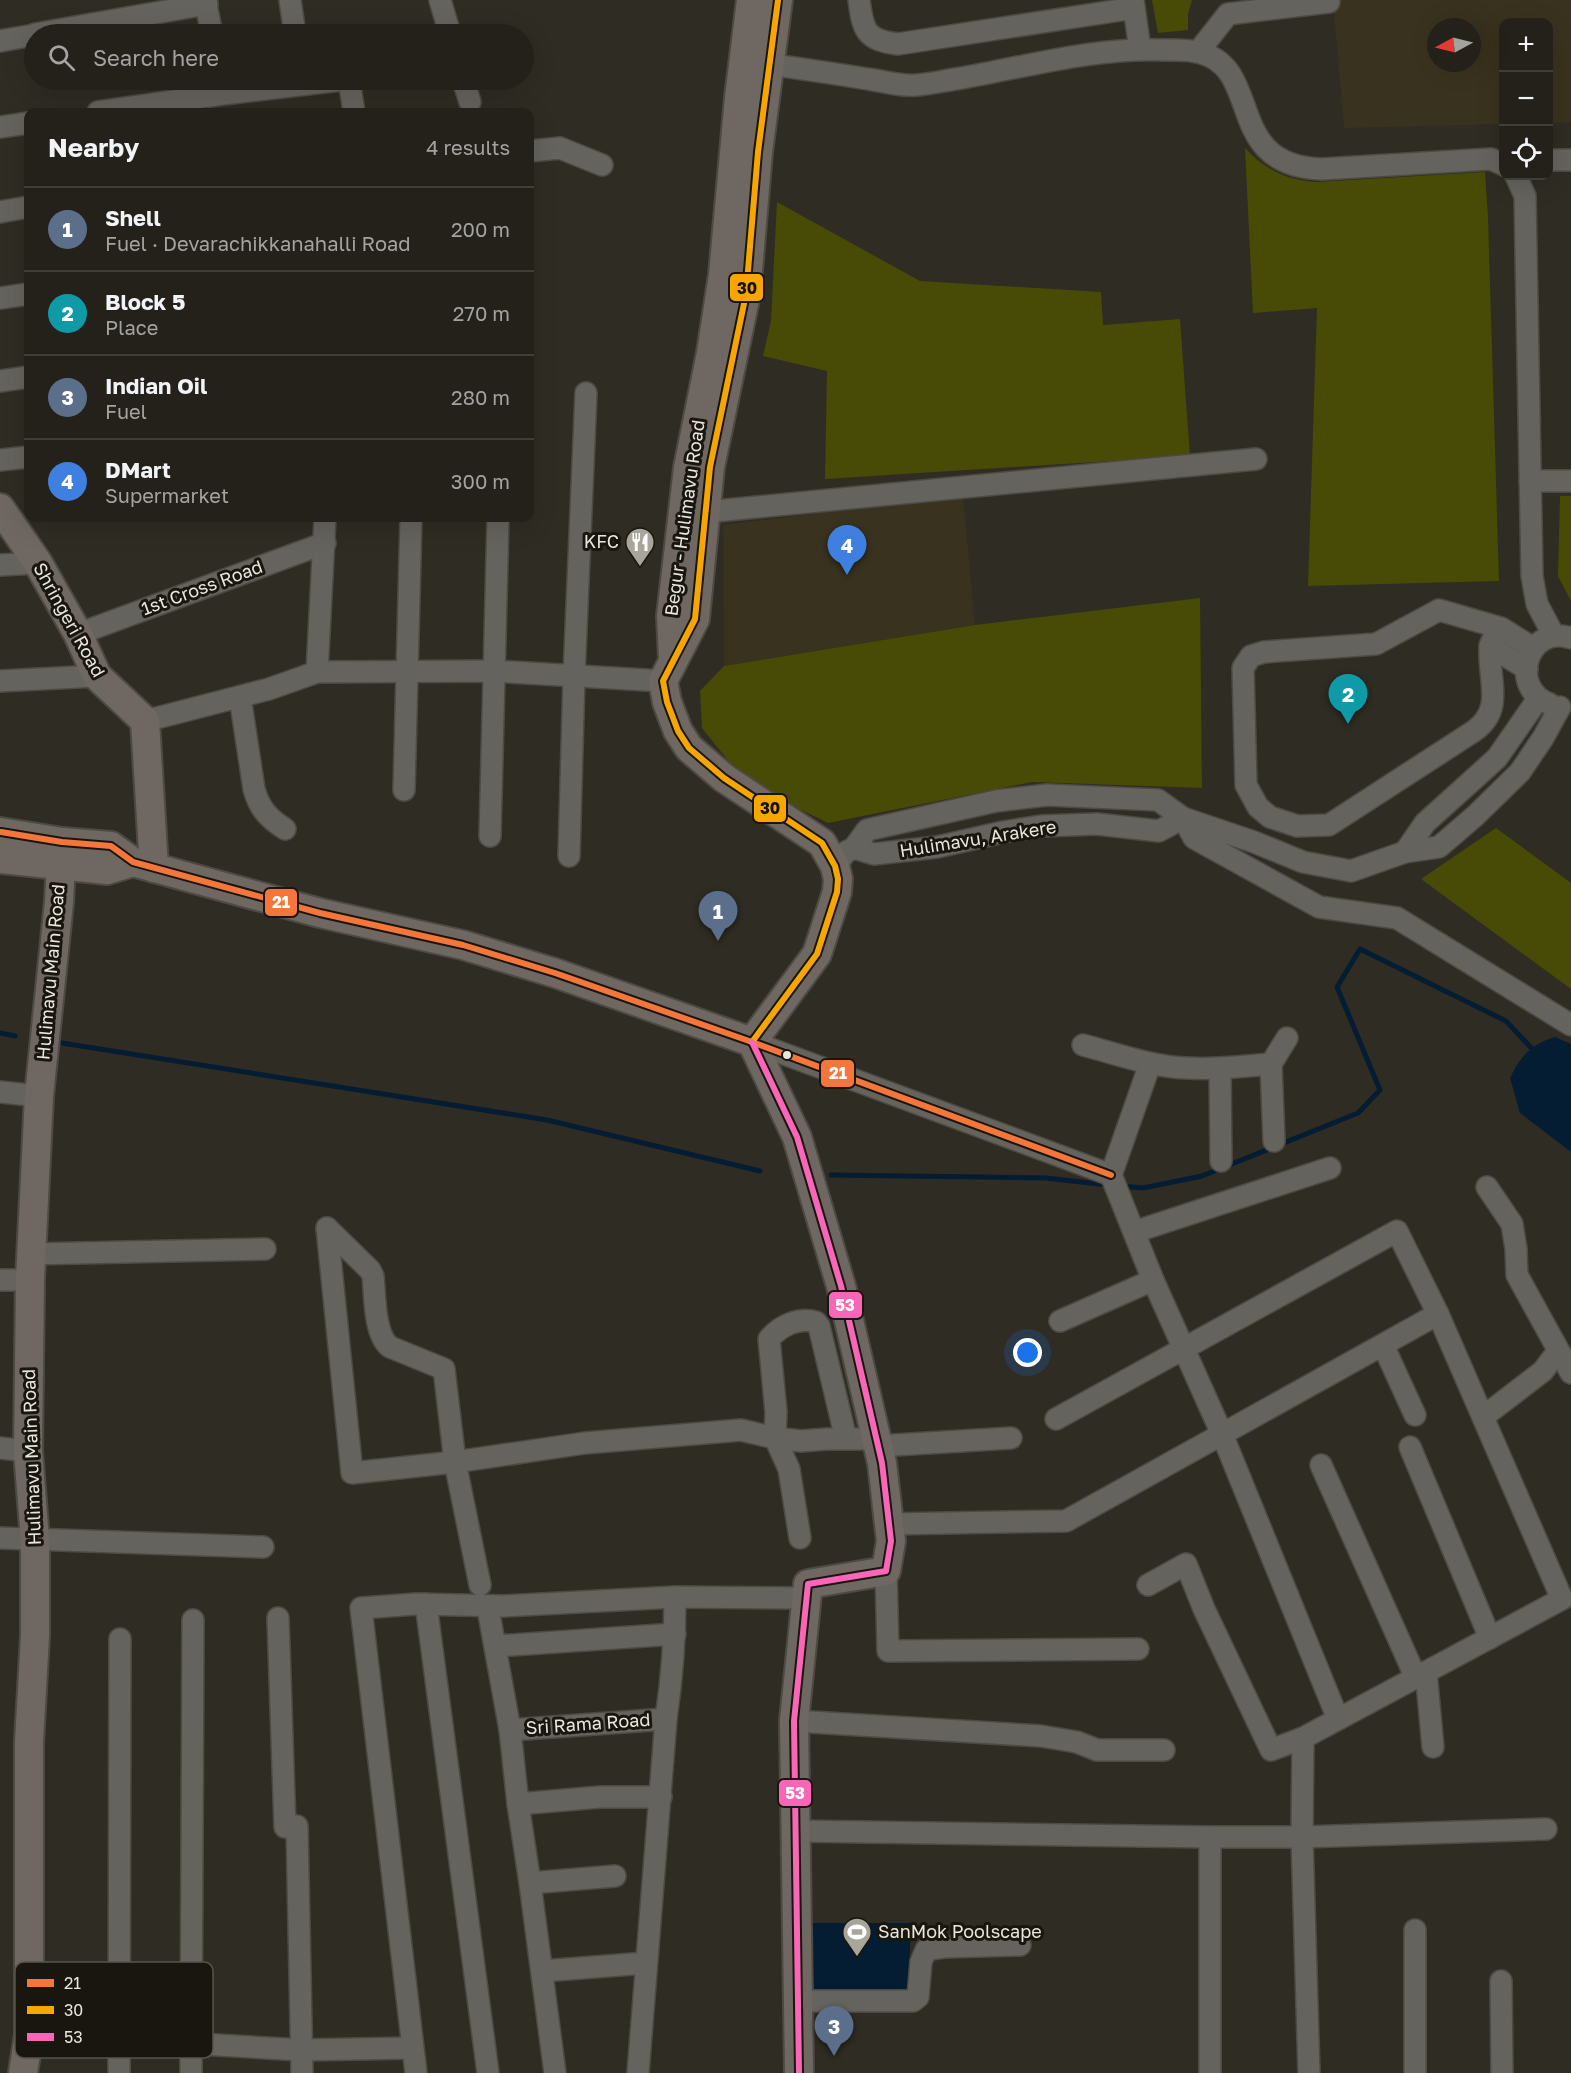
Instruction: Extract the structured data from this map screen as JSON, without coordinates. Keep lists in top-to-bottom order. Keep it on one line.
{"streets":{"street":["Begur - Hulimavu Road","1st Cross Road","Shringeri Road","Hulimavu, Arakere","Hulimavu Main Road","Sri Rama Road"]},"crossings":[["Begur - Hulimavu Road","Hulimavu, Arakere"],["1st Cross Road","Shringeri Road"]],"places":{"restaurant":["KFC"],"sports":["SanMok Poolscape"]},"lines":["transit line 30","transit line 21","transit line 53"],"legend":["21","30","53"],"north":"left","page":{"map_buttons":["+","−"],"search":"Search here","heading":["Nearby","4 results"],"list":[{"mark":"1","name":"Shell","note":"Fuel · Devarachikkanahalli Road","value":"200 m"},{"mark":"2","name":"Block 5","note":"Place","value":"270 m"},{"mark":"3","name":"Indian Oil","note":"Fuel","value":"280 m"},{"mark":"4","name":"DMart","note":"Supermarket","value":"300 m"}],"pins":["4","2","1","3"]}}
